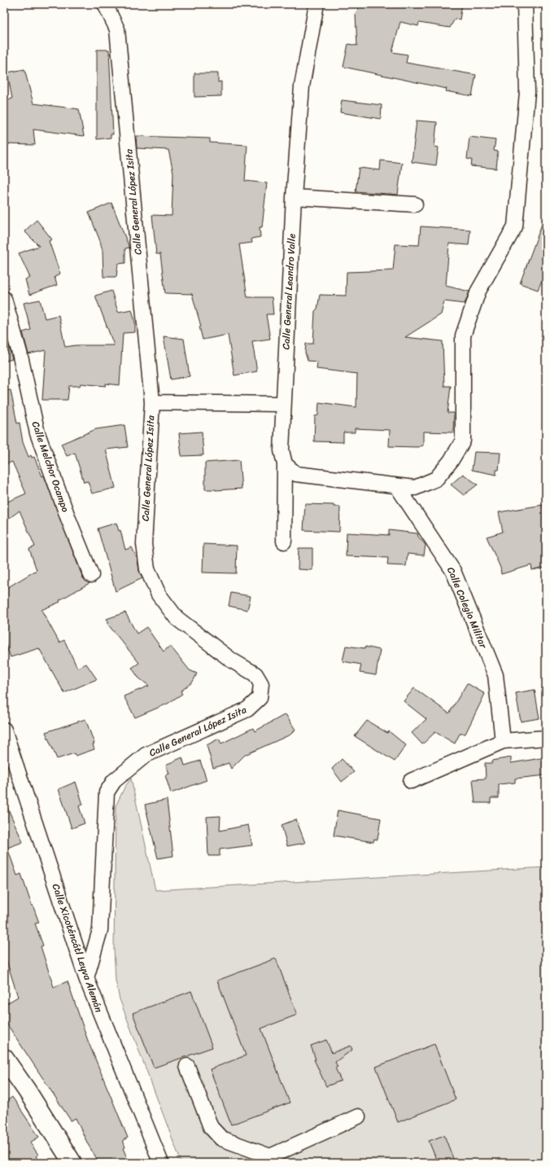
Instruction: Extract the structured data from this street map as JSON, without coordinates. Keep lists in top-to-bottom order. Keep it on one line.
{"streets":{"street":["Calle General López Isita","Calle General Leandro Valle","Calle Melchor Ocampo","Calle Colegio Militar","Calle Xicoténcátl Leyva Alemán"]},"crossings":[["Calle General López Isita","Calle General Leandro Valle"],["Calle General López Isita","Calle Xicoténcátl Leyva Alemán"]]}
